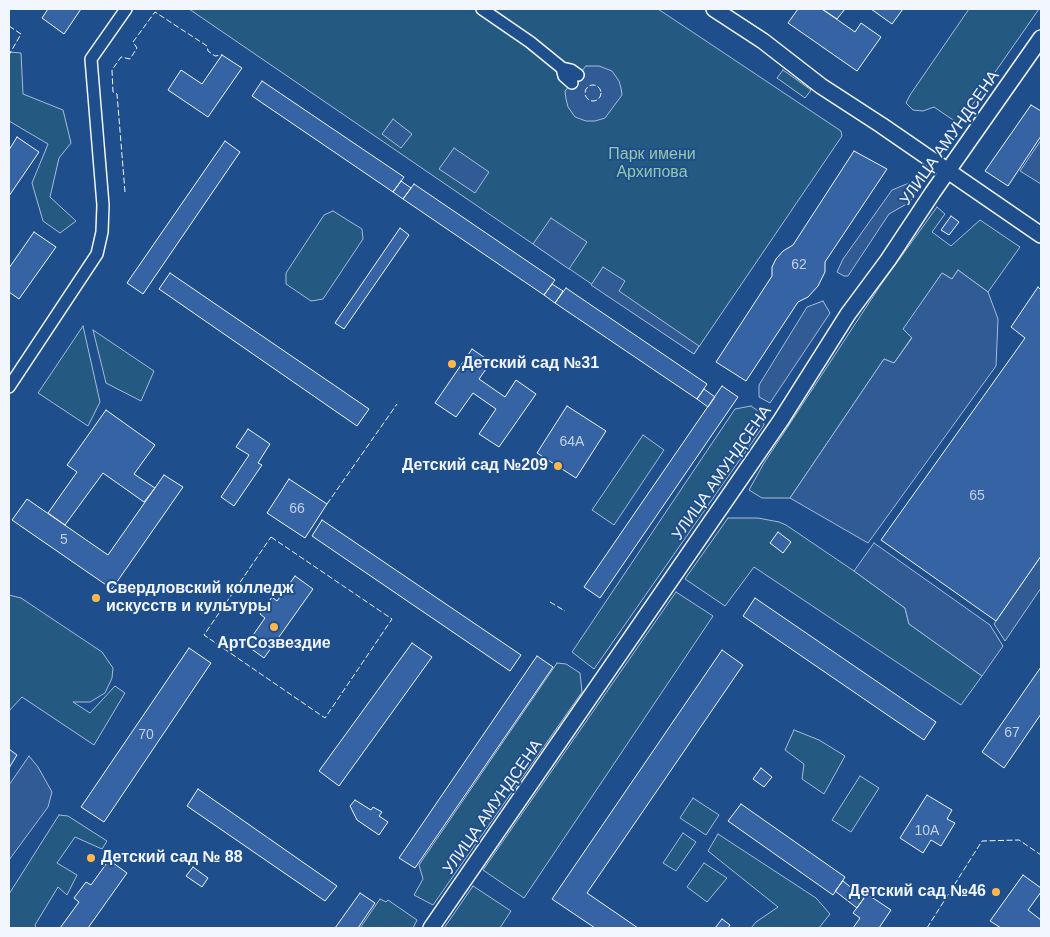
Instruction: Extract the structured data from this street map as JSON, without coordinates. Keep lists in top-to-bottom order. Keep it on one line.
{"streets":{"main road":["УЛИЦА АМУНДСЕНА"]},"parks":["Парк имени Архипова"],"places":["Детский сад №31","Детский сад №209","Свердловский колледж искусств и культуры","АртСозвездие","Детский сад № 88","Детский сад №46"],"house_numbers":["62","64А","65","66","5","67","70","10А"]}
